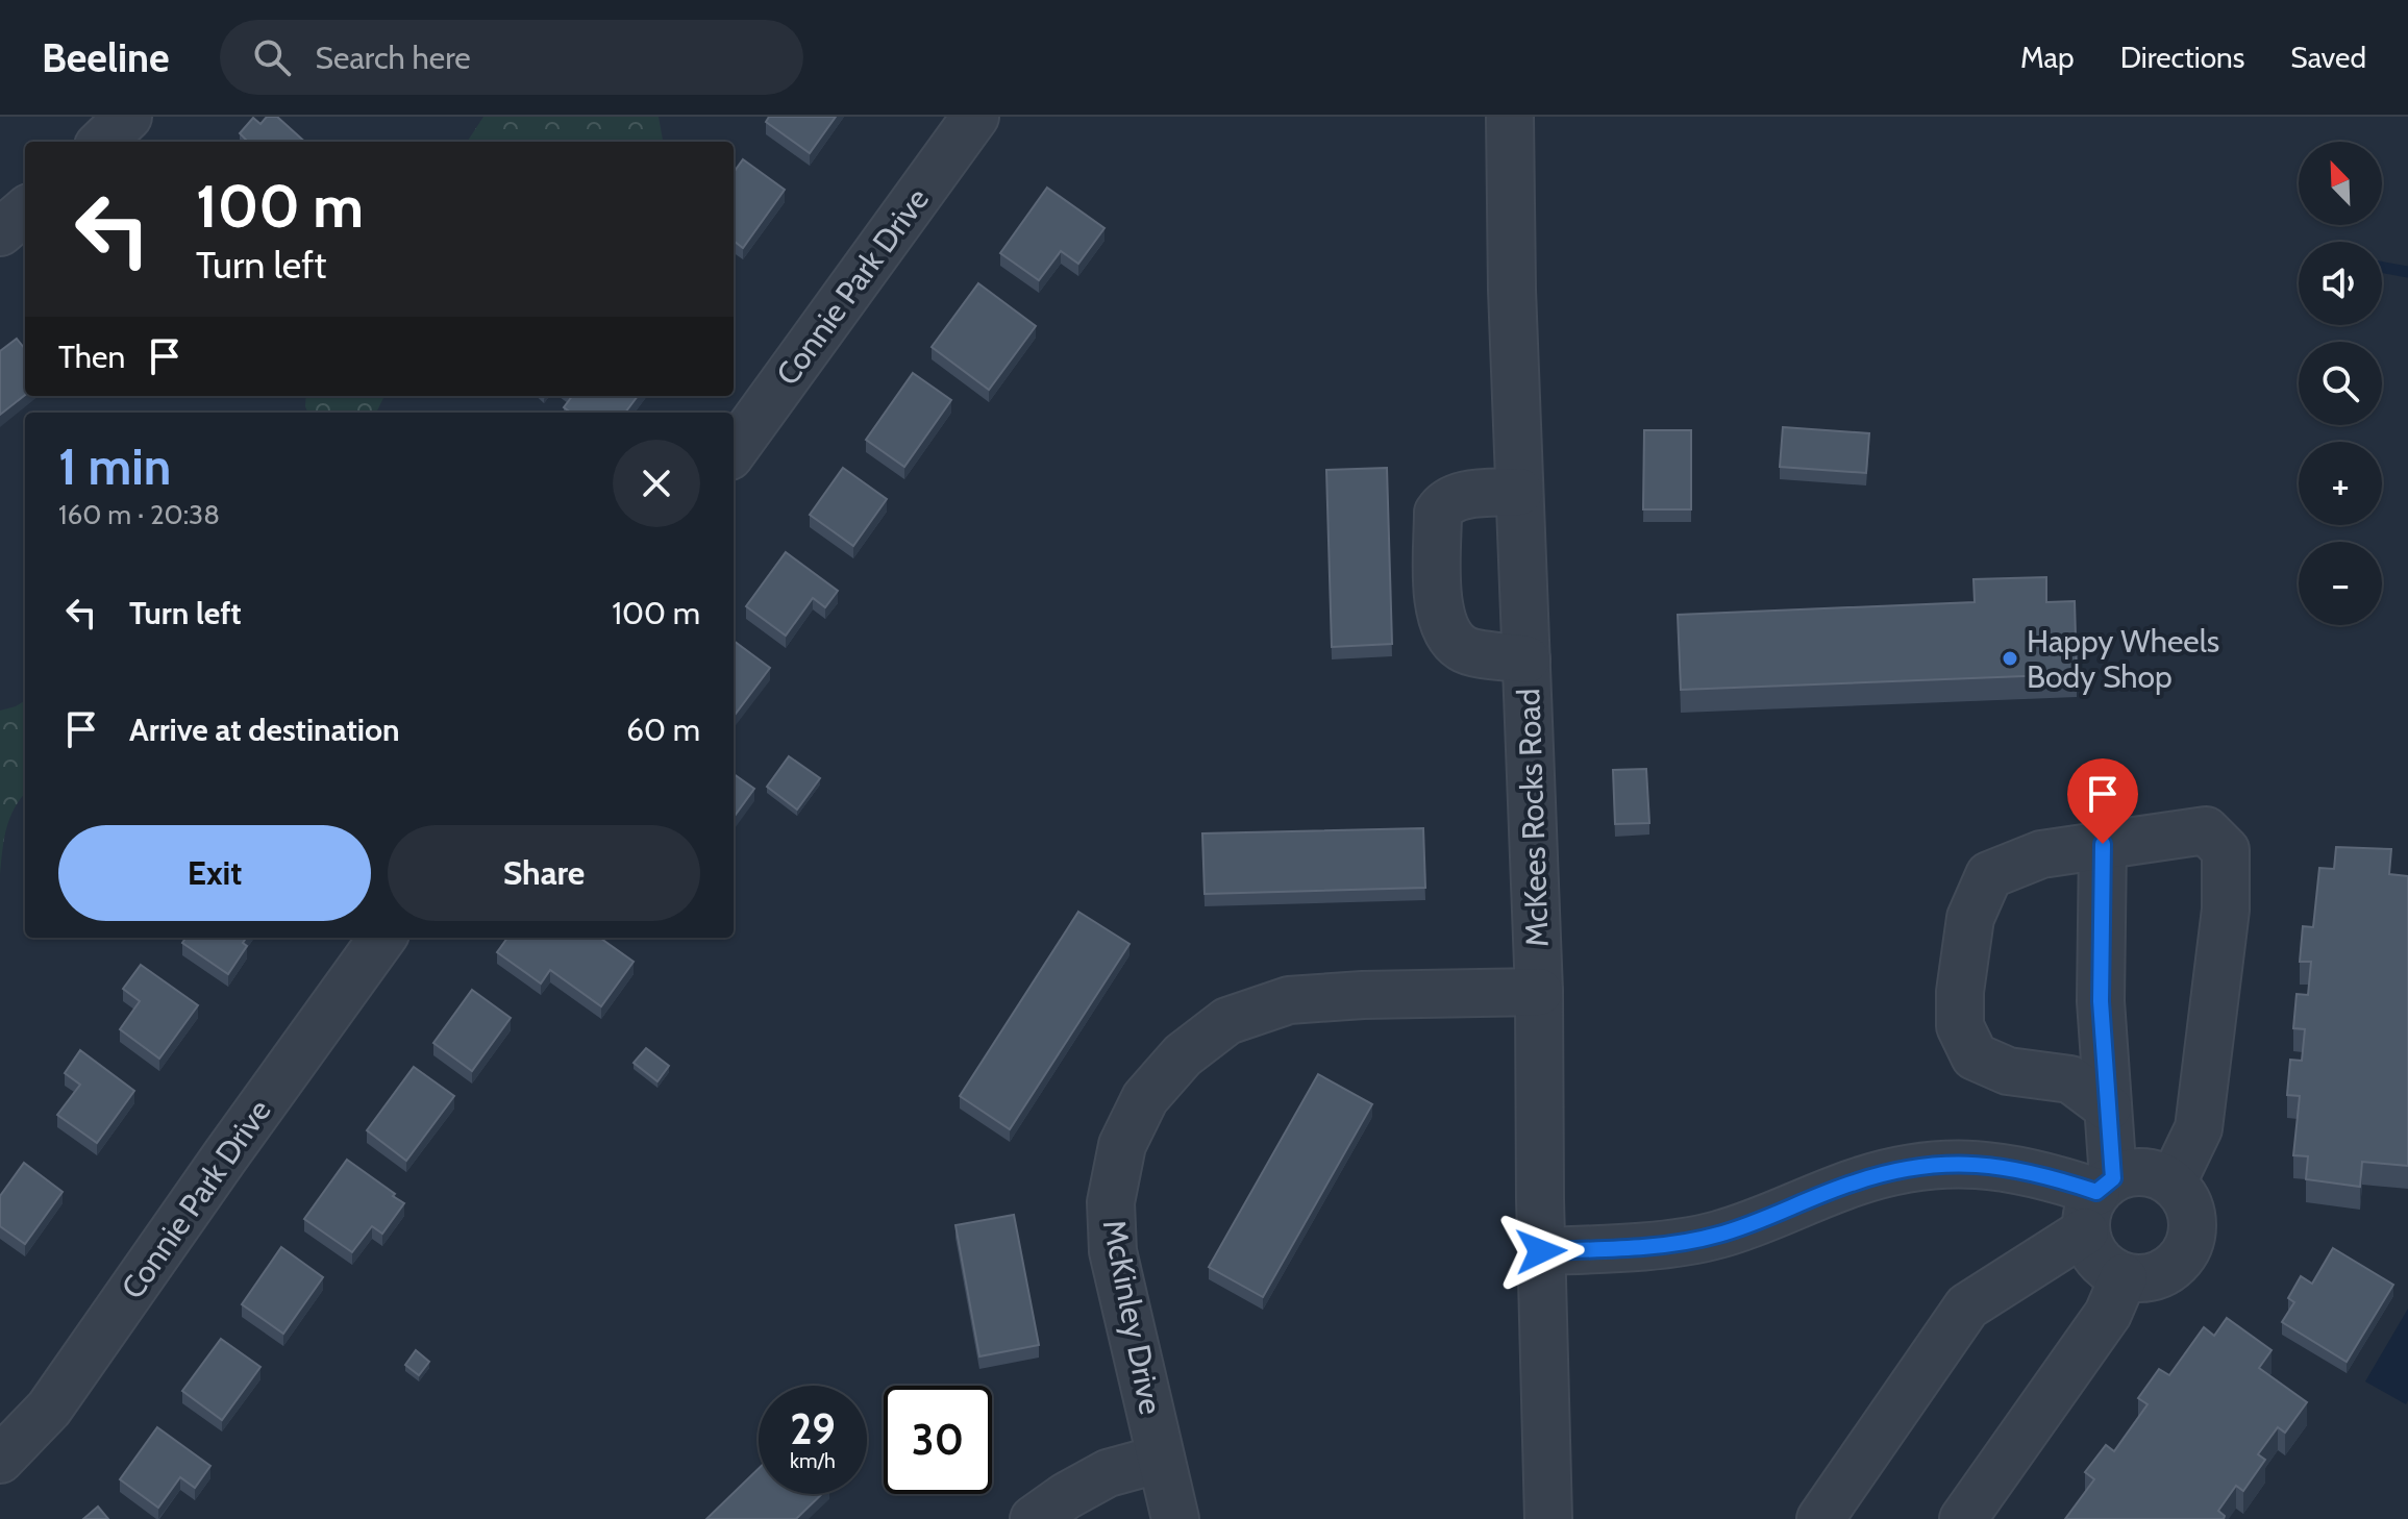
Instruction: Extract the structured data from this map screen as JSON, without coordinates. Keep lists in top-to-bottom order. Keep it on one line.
{"streets":{"street":["Connie Park Drive","McKees Rocks Road","McKinley Drive"]},"crossings":[["McKees Rocks Road","McKinley Drive"]],"places":["Happy Wheels Body Shop"],"north":"top left","page":{"header":"Beeline","search":"Search here","nav":["Map","Directions","Saved"],"map_buttons":["+","−"],"turn":["100 m","Turn left"],"then":"Then","heading":["1 min","160 m · 20:38"],"list":[{"name":"Turn left","value":"100 m"},{"name":"Arrive at destination","value":"60 m"}],"buttons":["Exit","Share"],"speed":"29 km/h","limit":"30"}}
